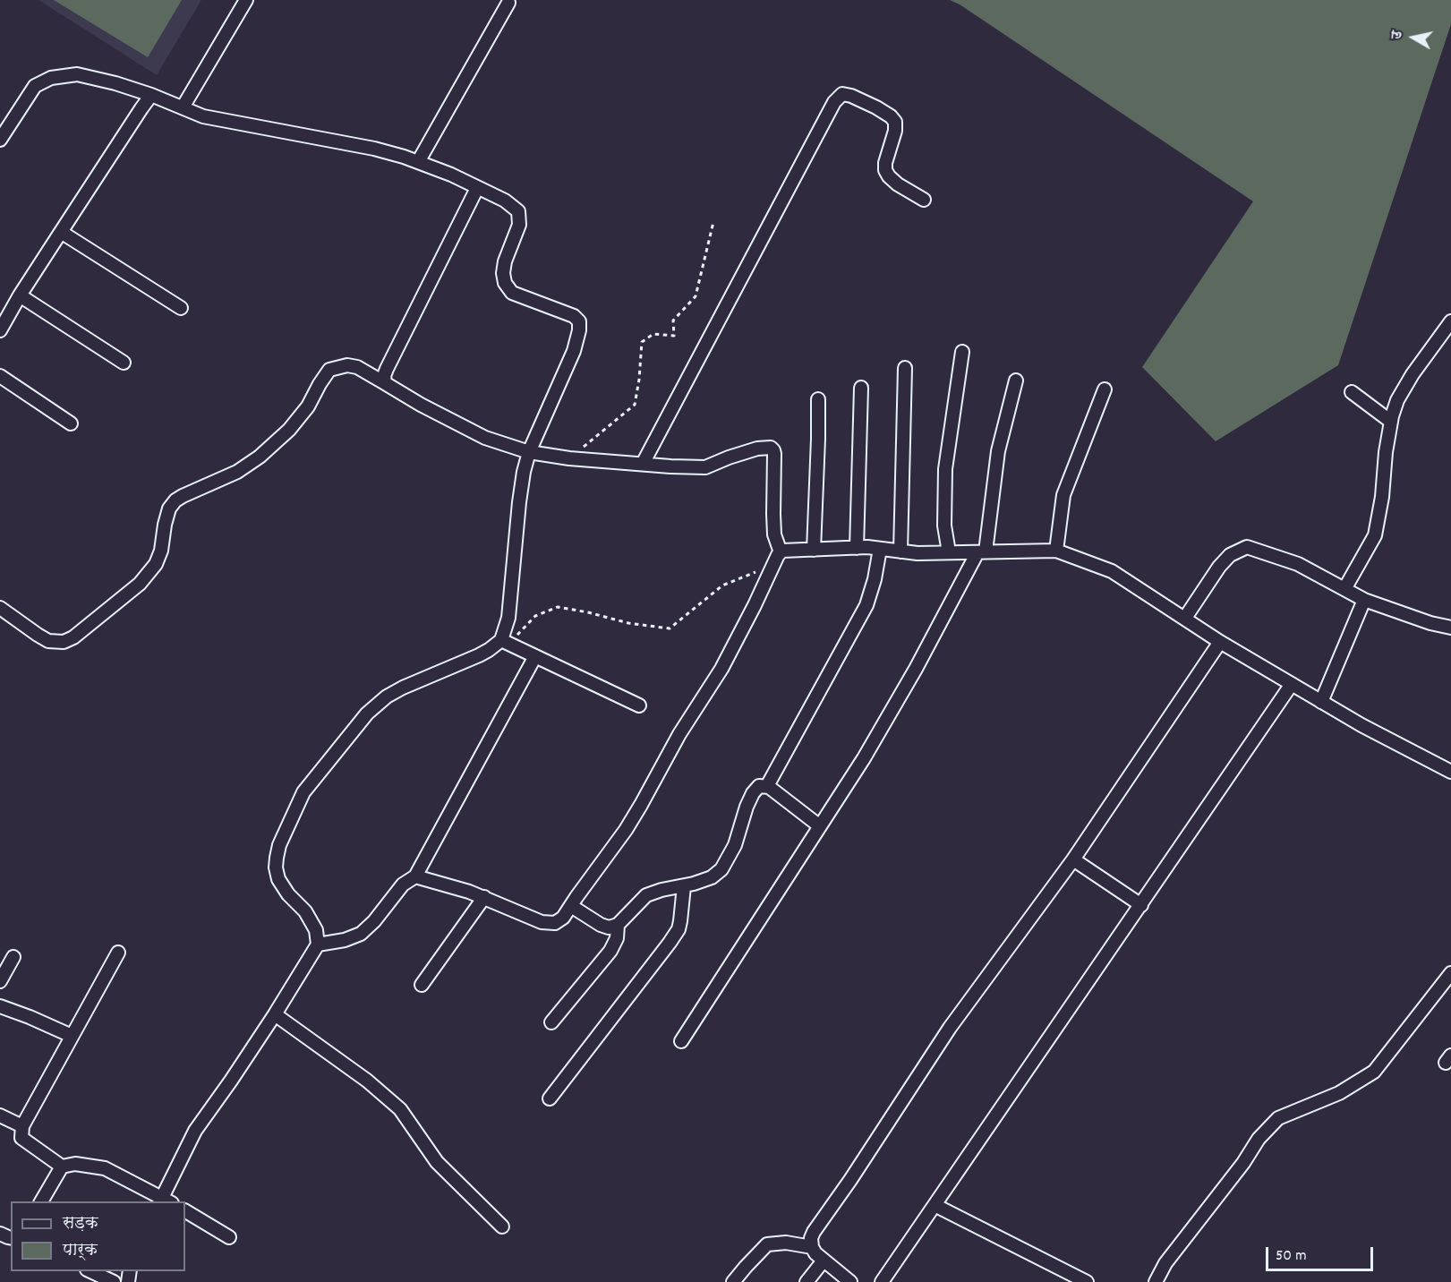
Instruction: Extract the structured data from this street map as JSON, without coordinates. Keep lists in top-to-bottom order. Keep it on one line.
{"legend":["सड़क","पार्क"],"scale_bar":"50 m","north":"left"}
